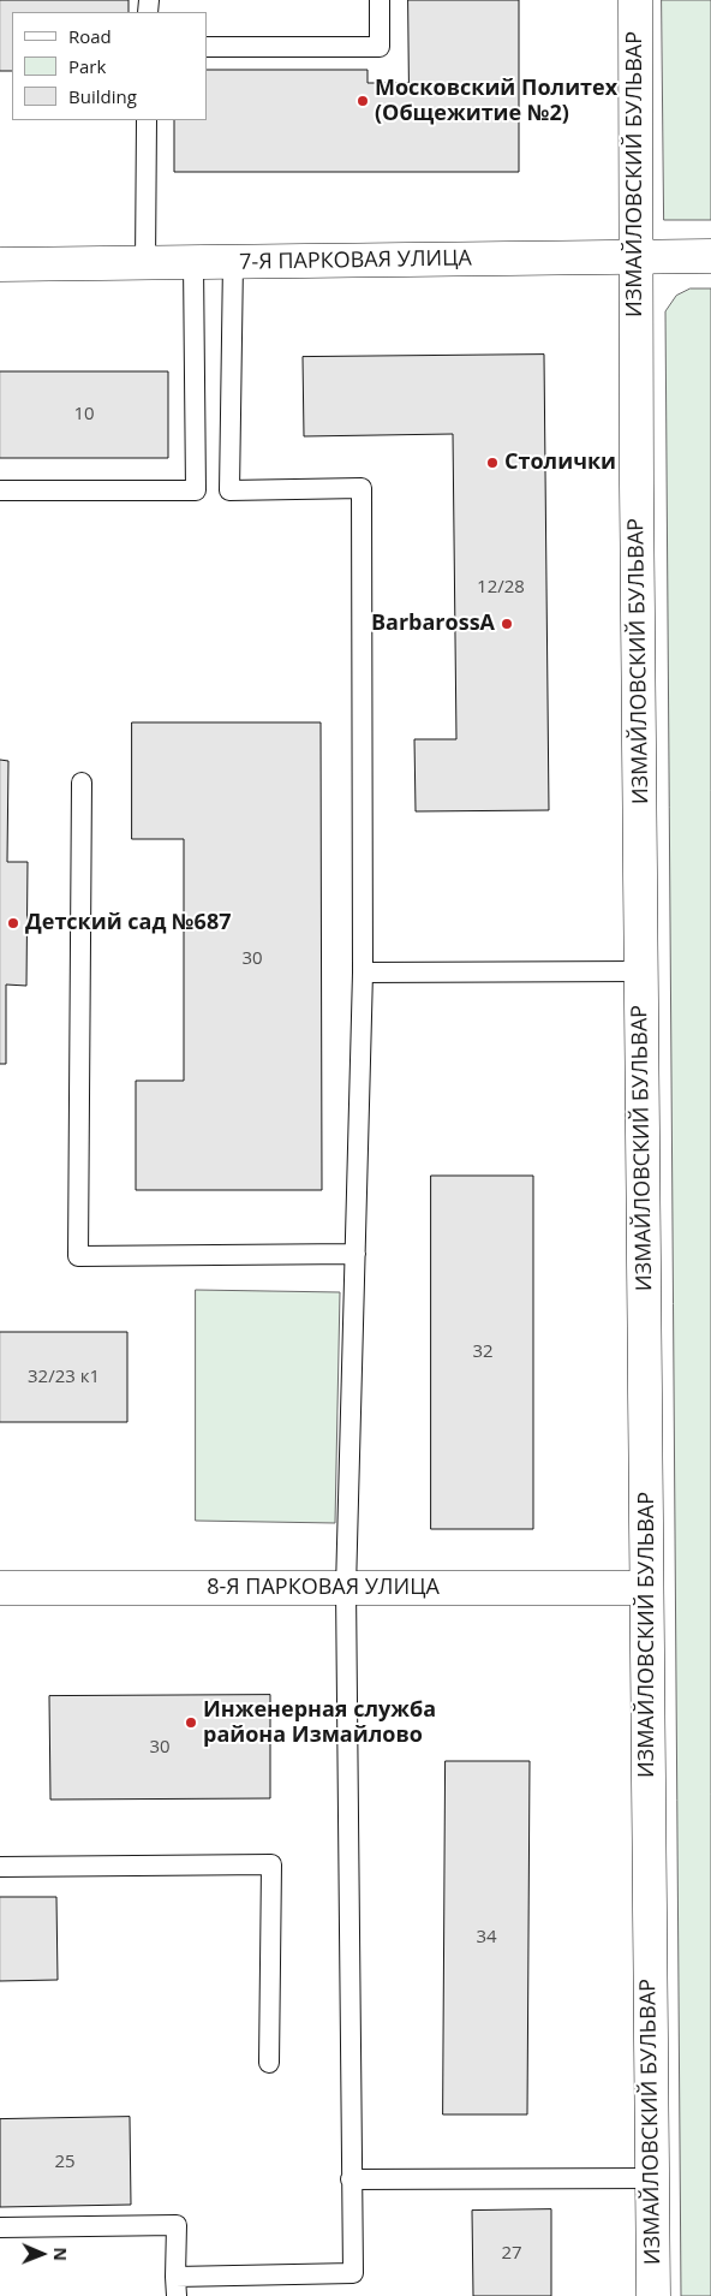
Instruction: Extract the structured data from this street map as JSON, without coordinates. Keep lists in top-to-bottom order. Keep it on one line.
{"streets":{"street":["ИЗМАЙЛОВСКИЙ БУЛЬВАР","7-Я ПАРКОВАЯ УЛИЦА","8-Я ПАРКОВАЯ УЛИЦА"]},"crossings":[["ИЗМАЙЛОВСКИЙ БУЛЬВАР","7-Я ПАРКОВАЯ УЛИЦА"],["ИЗМАЙЛОВСКИЙ БУЛЬВАР","8-Я ПАРКОВАЯ УЛИЦА"]],"places":["Московский Политех (Общежитие №2)","Столички","BarbarossA","Детский сад №687","Инженерная служба района Измайлово"],"house_numbers":["10","12/28","30","32","32/23 к1","30","34","25","27"],"legend":["Road","Park","Building"],"north":"right"}
